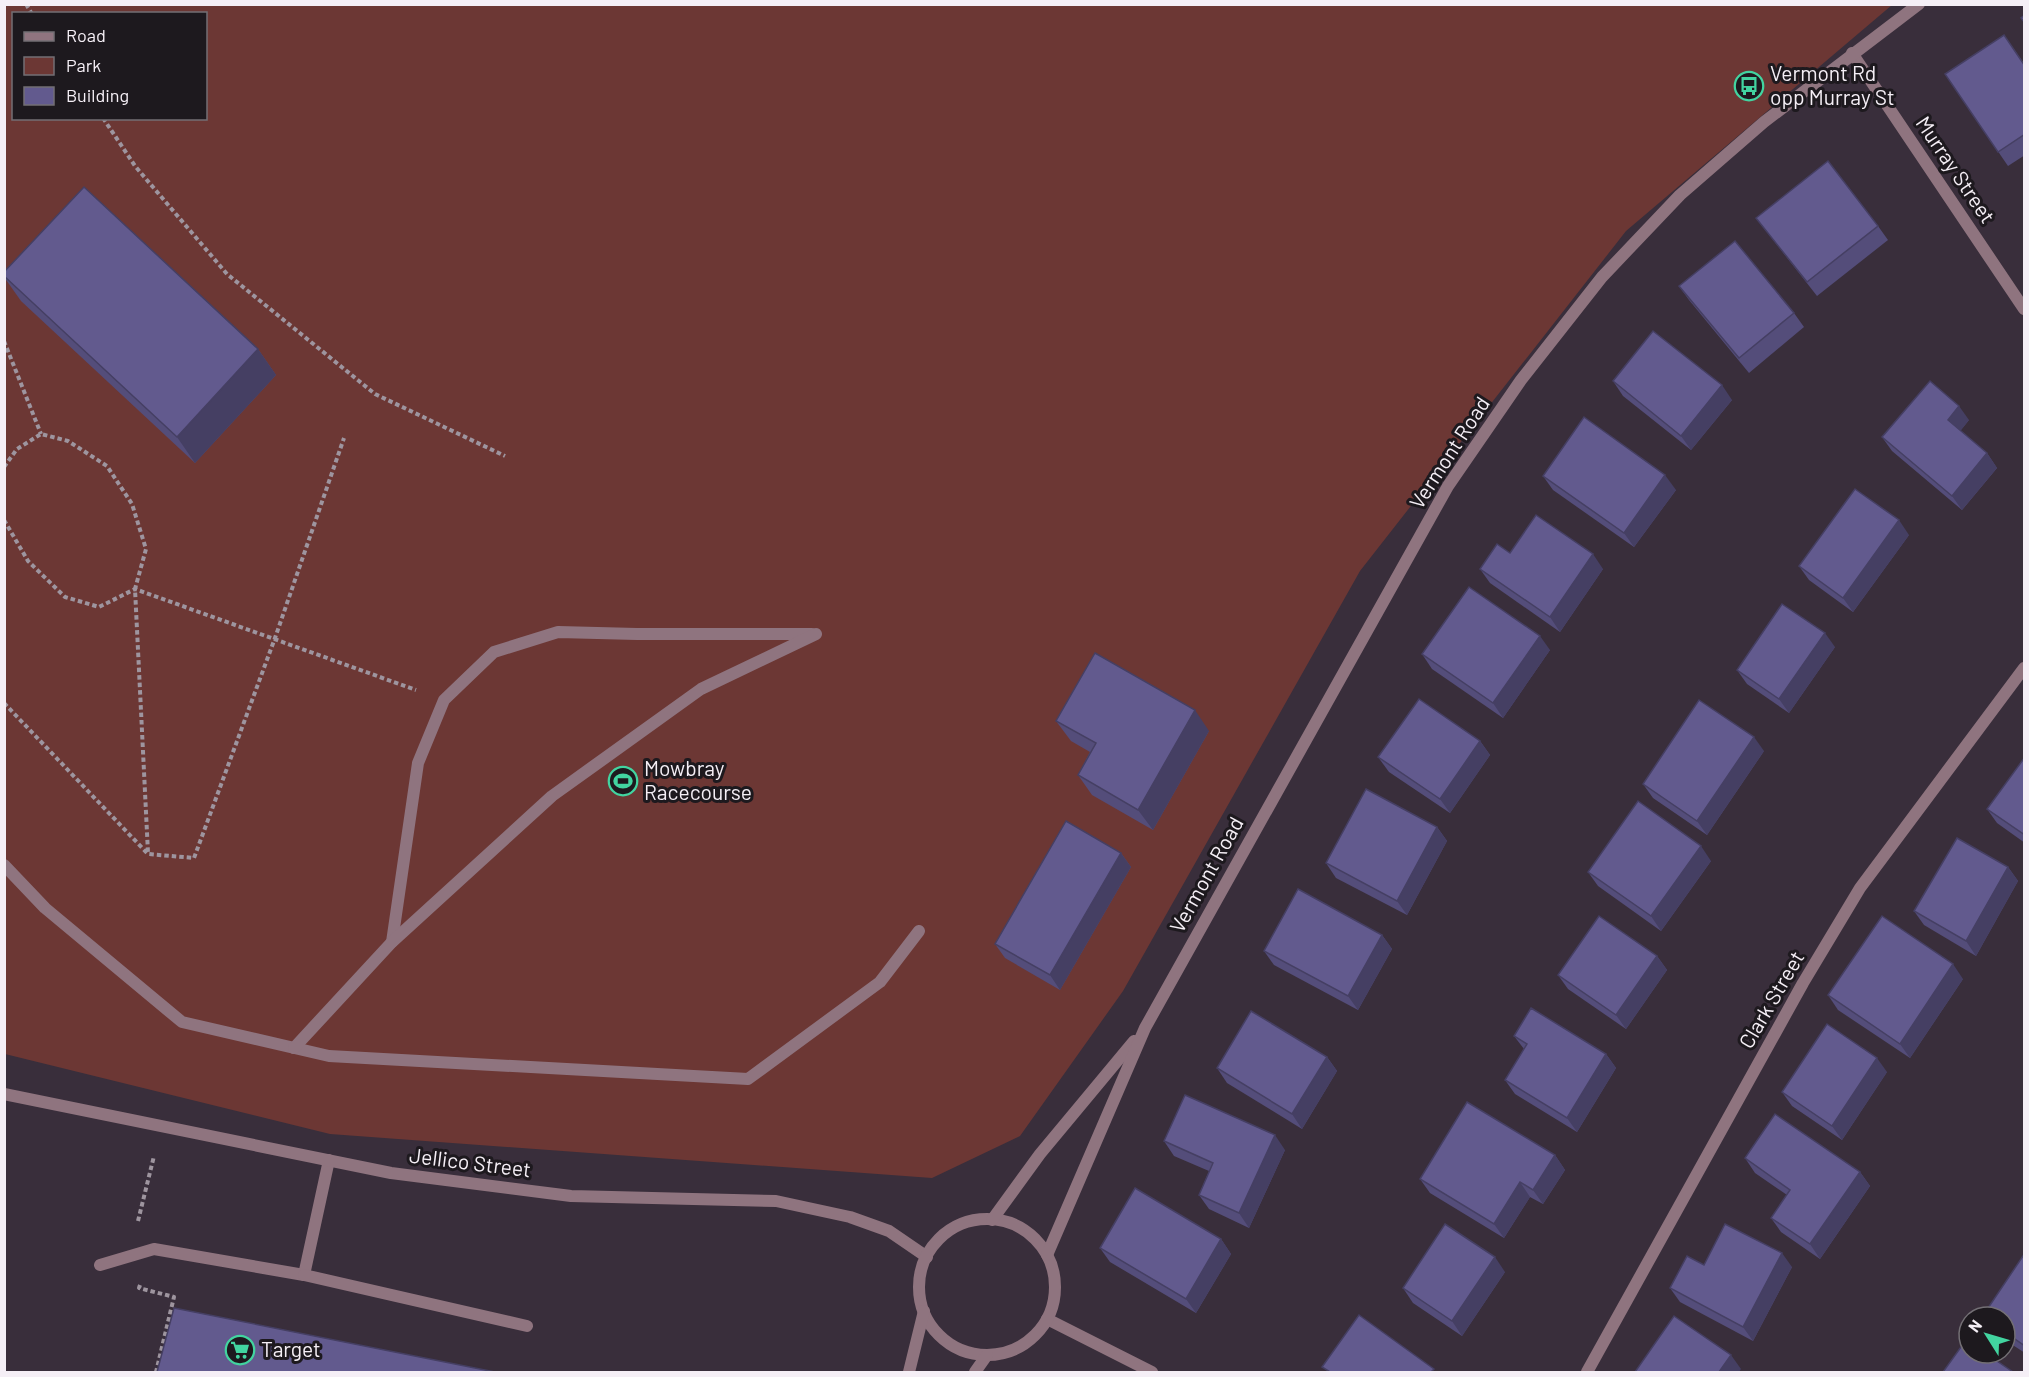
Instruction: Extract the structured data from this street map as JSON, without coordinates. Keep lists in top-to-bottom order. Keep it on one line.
{"streets":{"street":["Murray Street","Vermont Road","Clark Street","Jellico Street"]},"crossings":[["Murray Street","Vermont Road"],["Vermont Road","Jellico Street"]],"places":{"bus stop":["Vermont Rd opp Murray St"],"sports":["Mowbray Racecourse"],"supermarket":["Target"]},"legend":["Road","Park","Building"],"north":"top left"}
